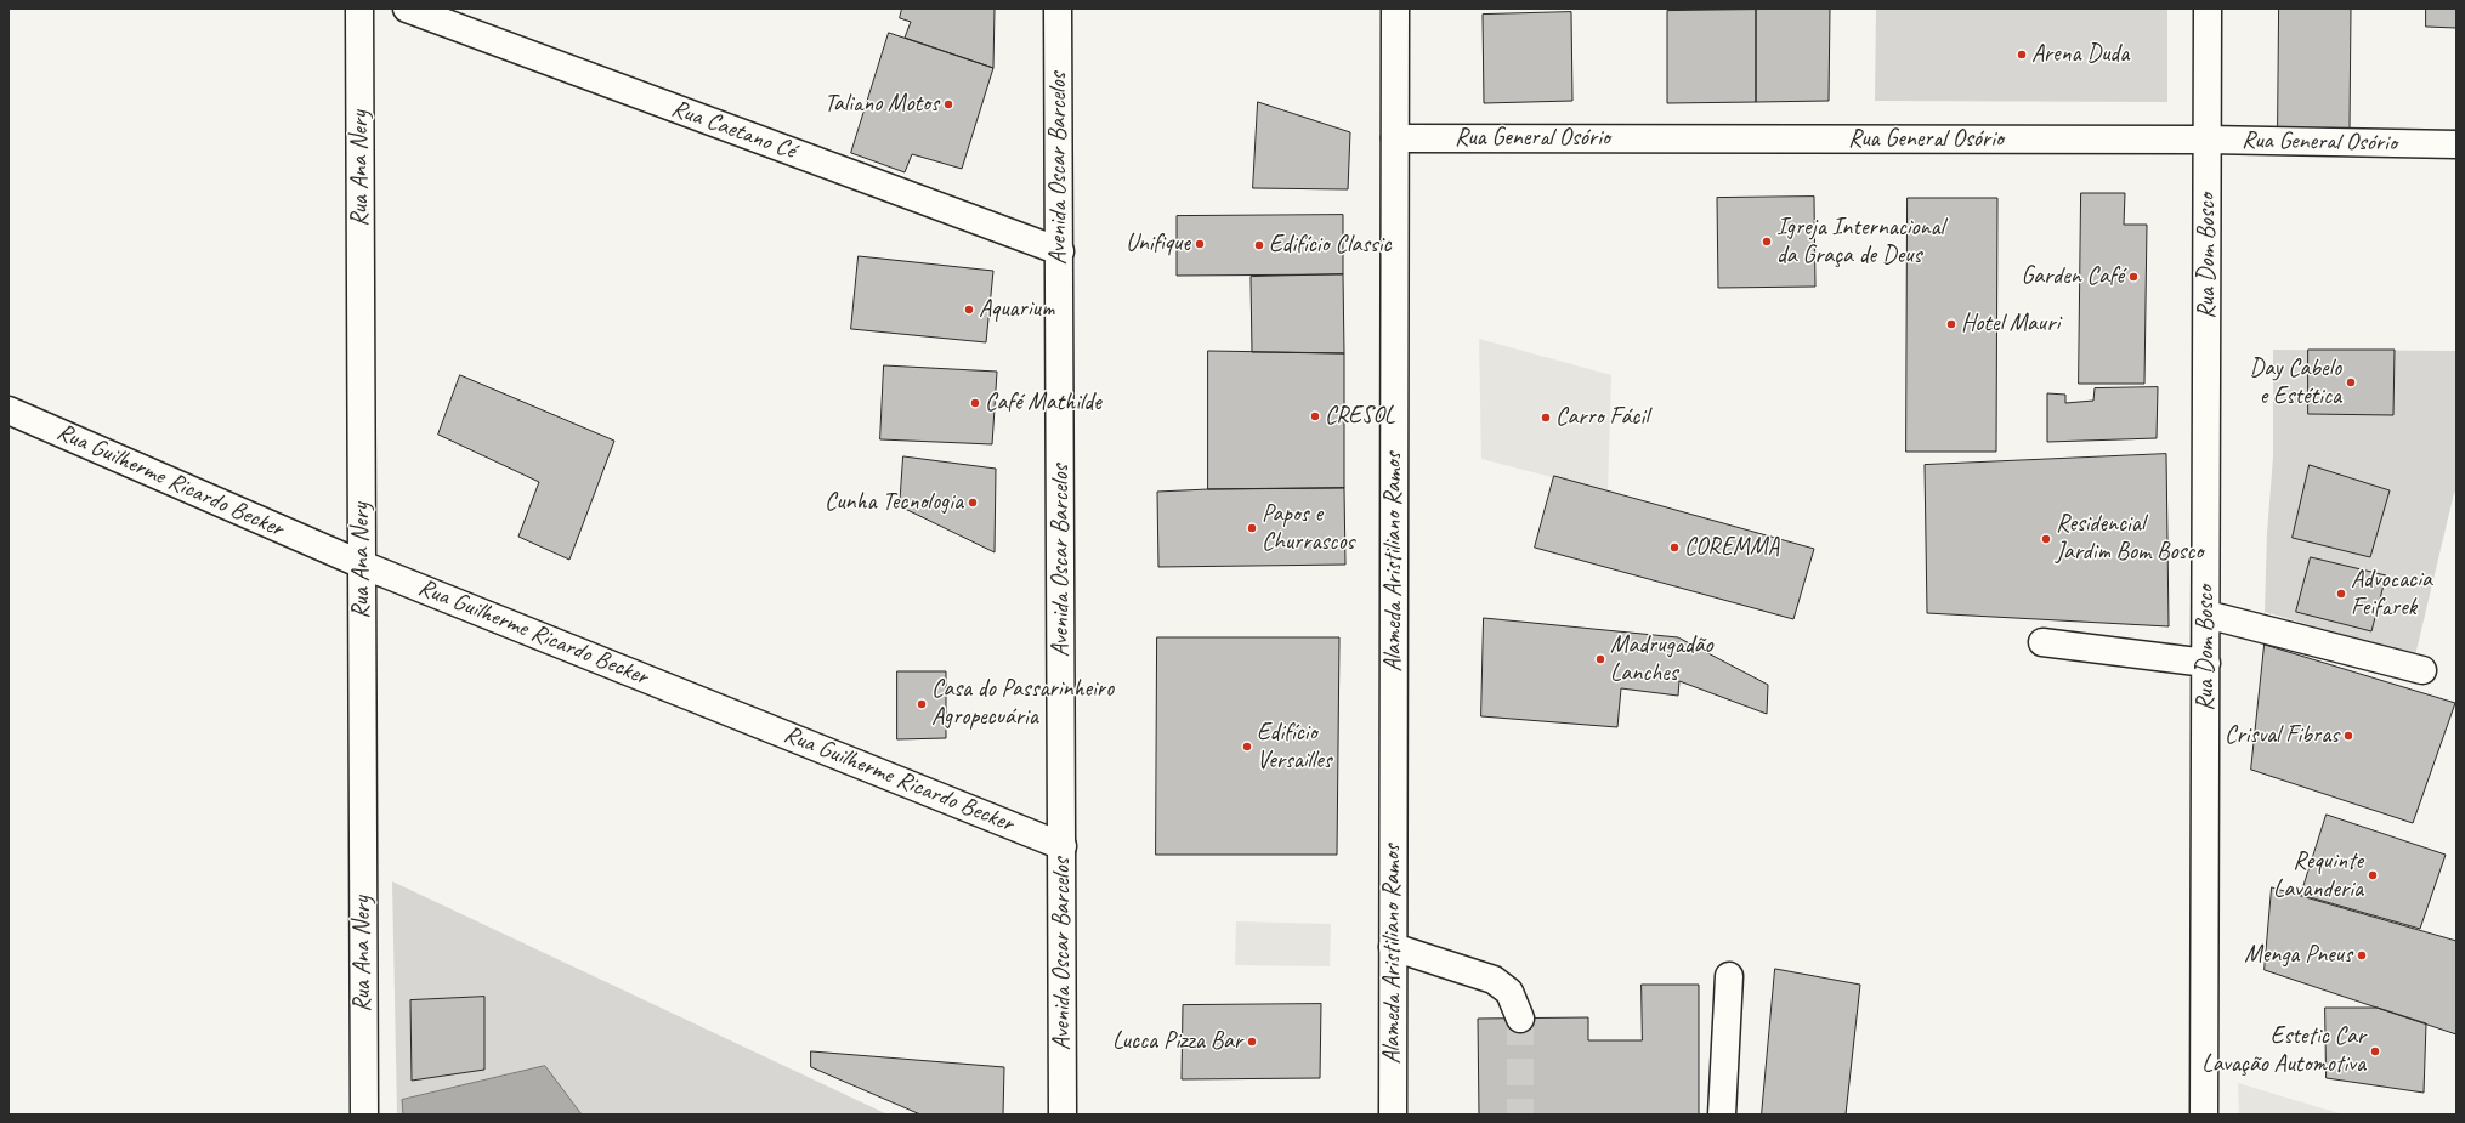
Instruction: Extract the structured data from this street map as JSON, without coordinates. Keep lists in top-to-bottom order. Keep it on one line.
{"streets":{"street":["Rua Caetano Cé","Rua General Osório","Rua Ana Nery","Avenida Oscar Barcelos","Rua Dom Bosco","Rua Guilherme Ricardo Becker","Alameda Aristiliano Ramos"]},"crossings":[["Rua Caetano Cé","Avenida Oscar Barcelos"],["Rua General Osório","Rua Dom Bosco"],["Rua General Osório","Alameda Aristiliano Ramos"],["Rua Ana Nery","Rua Guilherme Ricardo Becker"],["Avenida Oscar Barcelos","Rua Guilherme Ricardo Becker"]],"places":["Arena Duda","Taliano Motos","Igreja Internacional da Graça de Deus","Unifique","Edifício Classic","Garden Café","Aquarium","Hotel Mauri","Day Cabelo e Estética","Café Mathilde","CRESOL","Carro Fácil","Cunha Tecnologia","Papos e Churrascos","Residencial Jardim Bom Bosco","COREMMA","Advocacia Feifarek","Madrugadão Lanches","Casa do Passarinheiro Agropecuária","Crisval Fibras","Edifício Versailles","Requinte Lavanderia","Menga Pneus","Lucca Pizza Bar","Estetic Car Lavação Automotiva"]}
